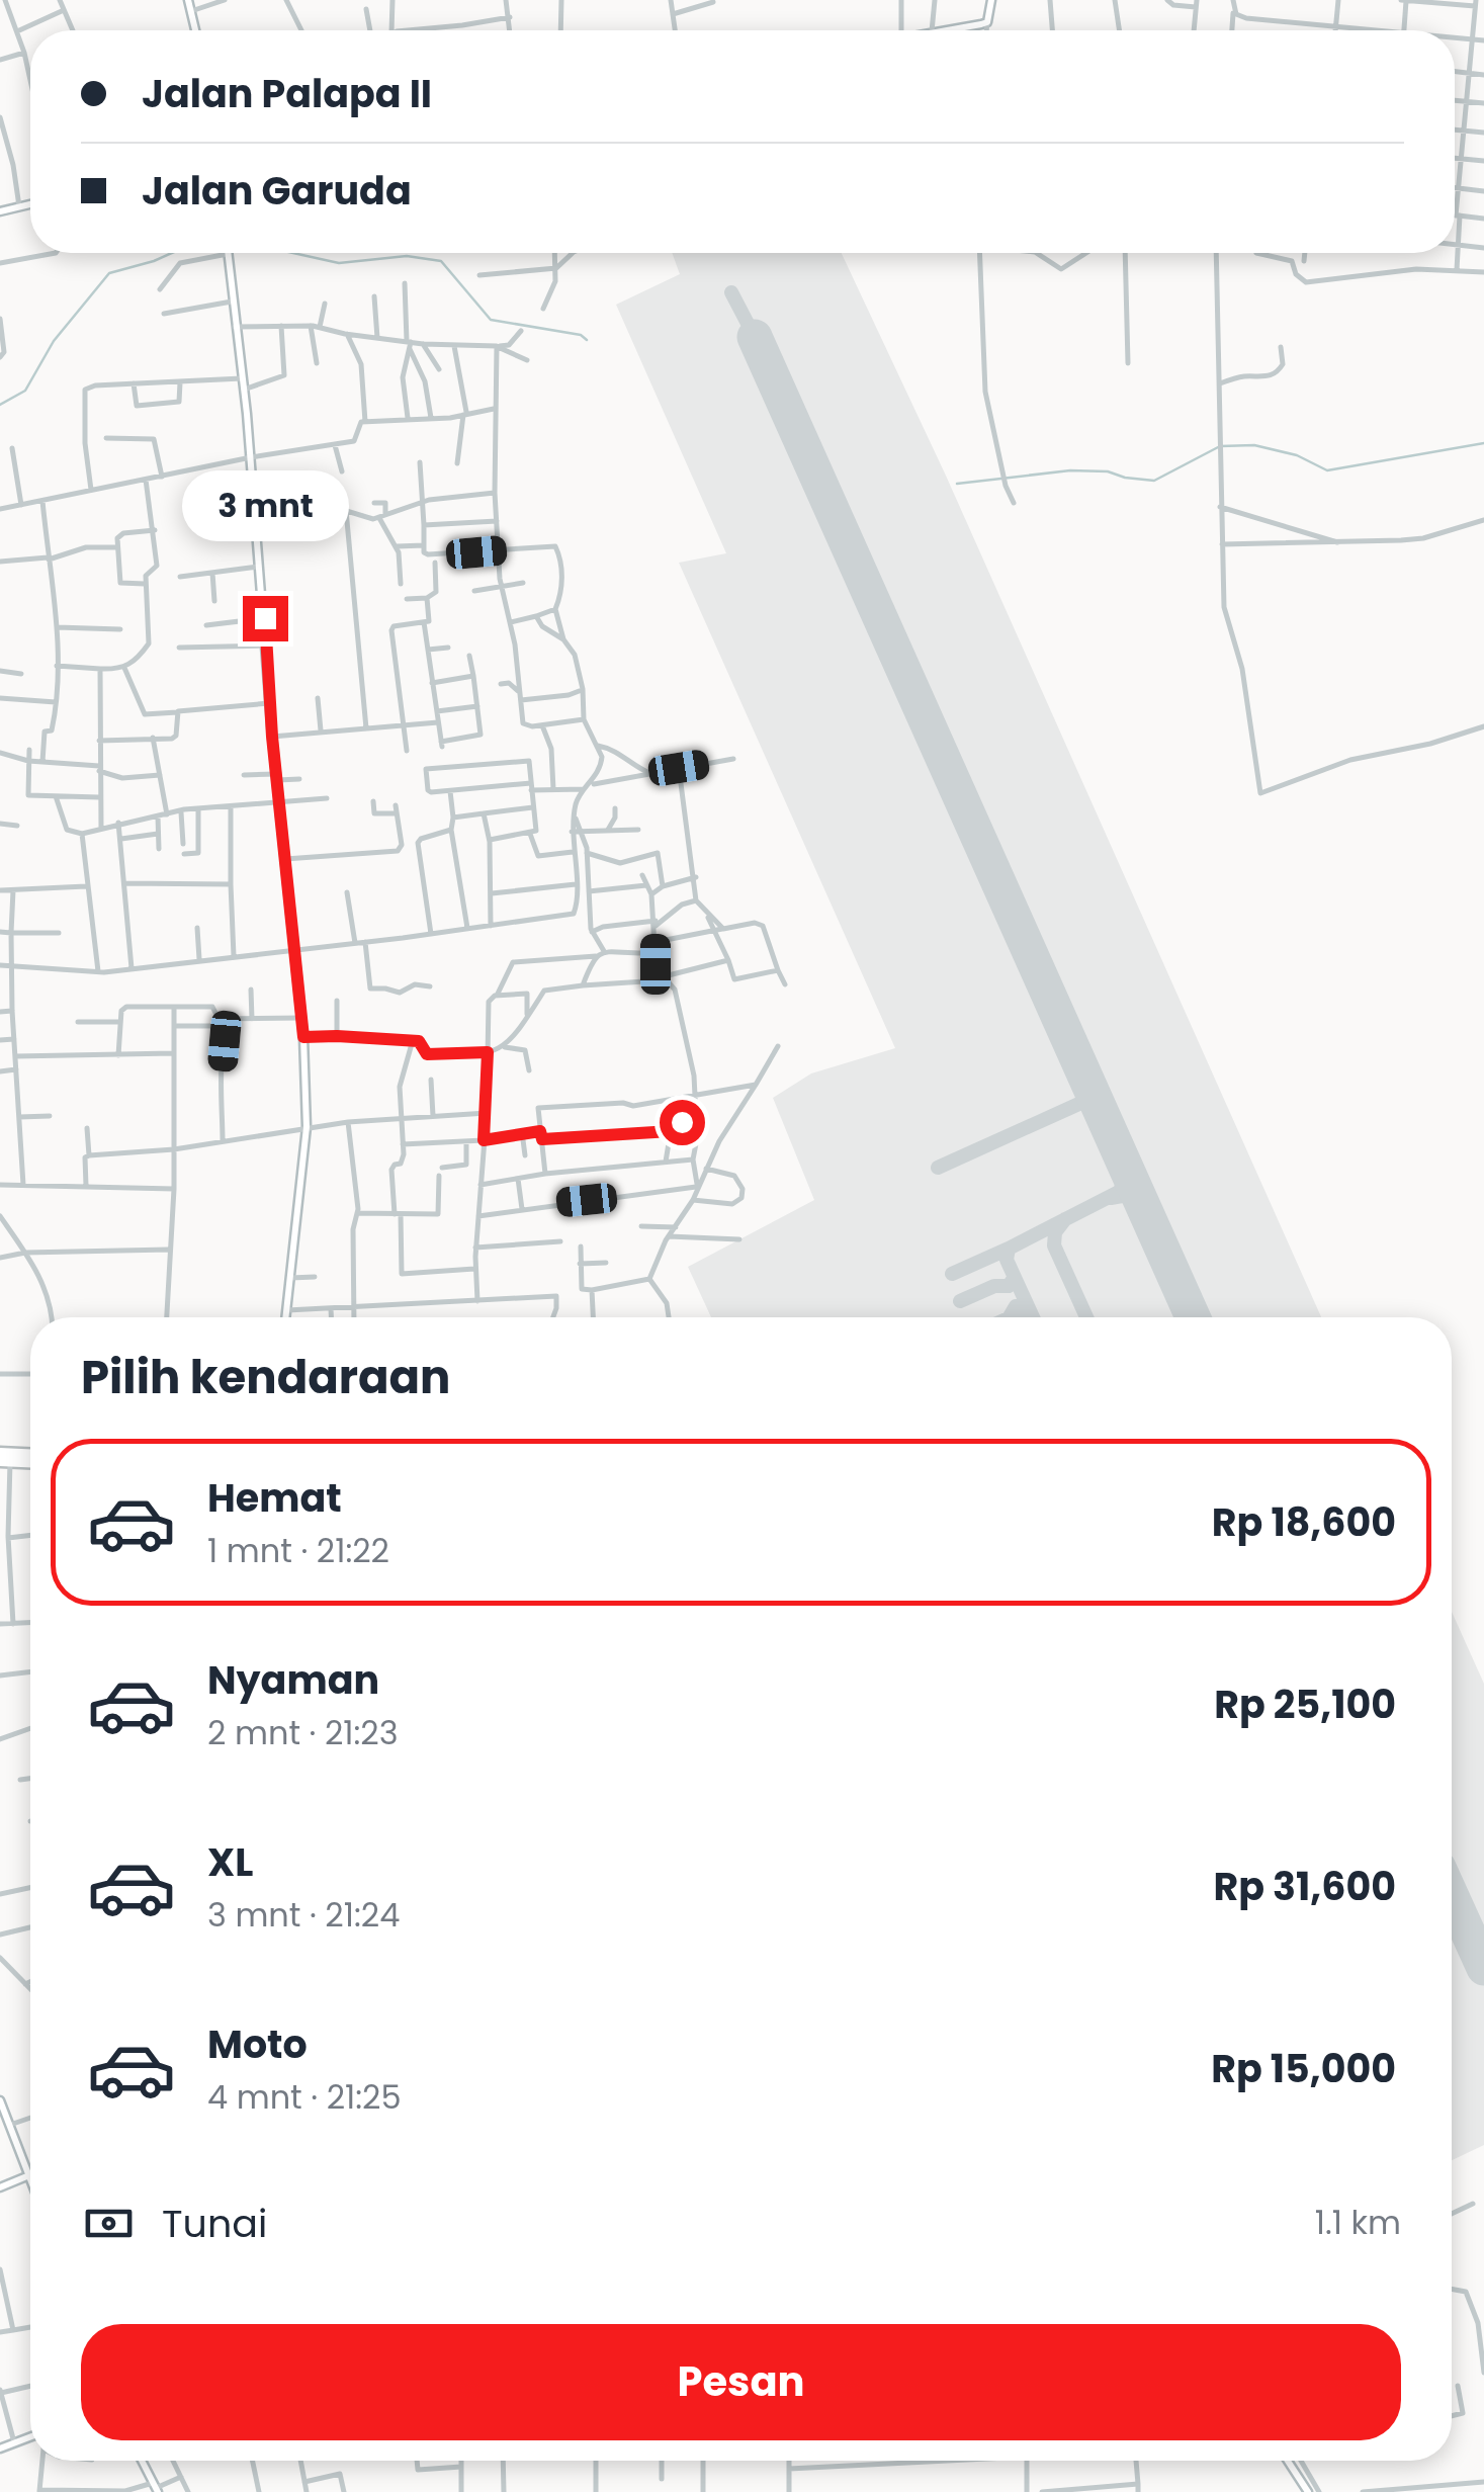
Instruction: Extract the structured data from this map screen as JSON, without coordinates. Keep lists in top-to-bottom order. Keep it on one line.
{"page":{"banner":["Jalan Palapa II","Jalan Garuda"],"bubble":"3 mnt","heading":"Pilih kendaraan","list":[{"name":"Hemat","note":"1 mnt · 21:22","value":"Rp 18,600"},{"name":"Nyaman","note":"2 mnt · 21:23","value":"Rp 25,100"},{"name":"XL","note":"3 mnt · 21:24","value":"Rp 31,600"},{"name":"Moto","note":"4 mnt · 21:25","value":"Rp 15,000"}],"pay":["Tunai","1.1 km"],"buttons":"Pesan"}}
